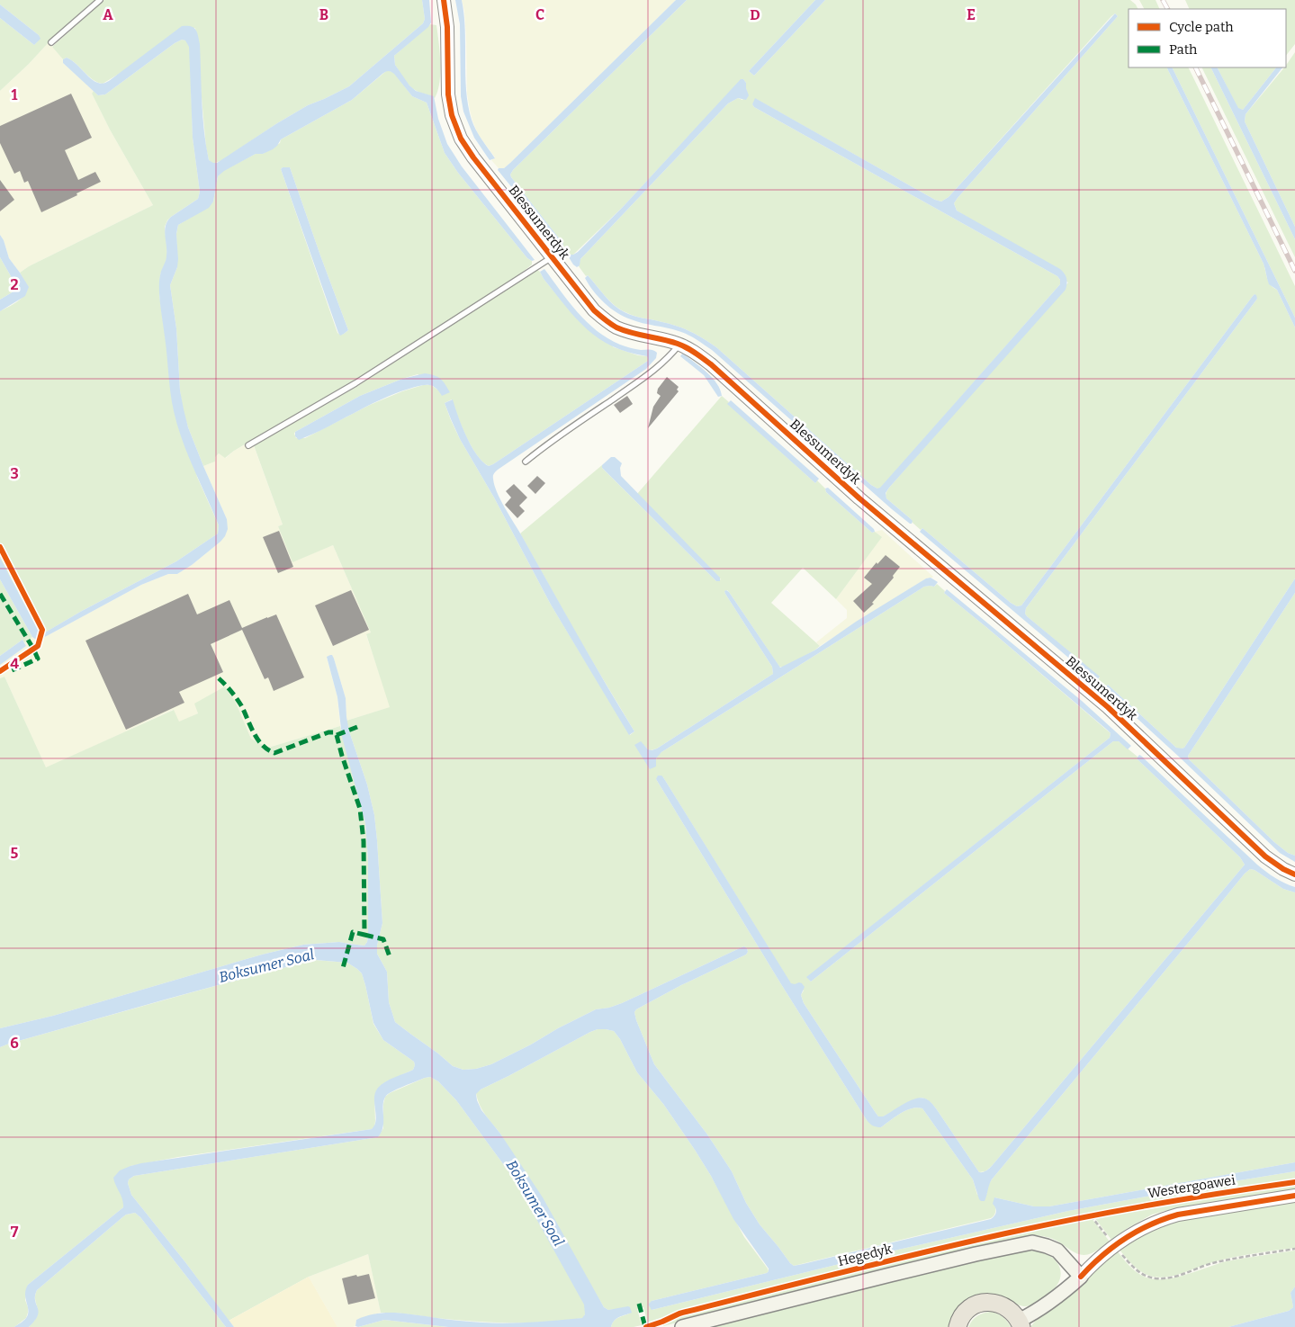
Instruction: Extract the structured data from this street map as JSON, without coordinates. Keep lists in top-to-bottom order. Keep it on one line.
{"streets":{"main road":["Westergoawei","Hegedyk"],"street":["Blessumerdyk"]},"crossings":[["Westergoawei","Hegedyk"]],"water":["Boksumer Soal"],"legend":["Cycle path","Path"],"grid":{"columns":["A","B","C","D","E"],"rows":["1","2","3","4","5","6","7"]}}
